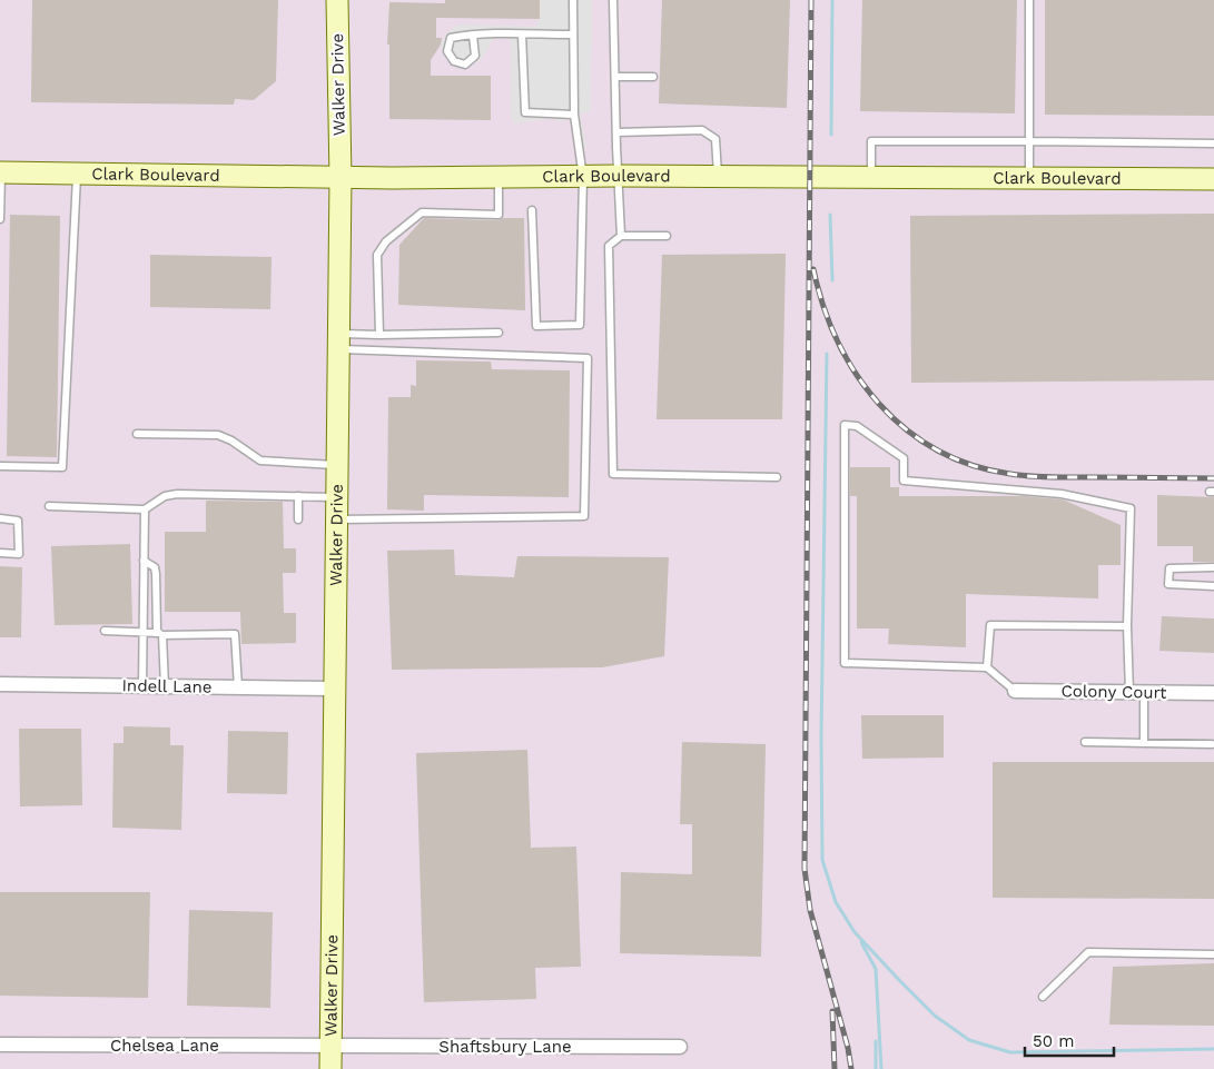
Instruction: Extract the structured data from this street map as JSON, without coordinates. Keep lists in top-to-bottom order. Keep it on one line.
{"streets":{"street":["Walker Drive","Clark Boulevard","Indell Lane","Colony Court","Chelsea Lane","Shaftsbury Lane"]},"crossings":[["Walker Drive","Clark Boulevard"],["Walker Drive","Indell Lane"],["Walker Drive","Chelsea Lane"],["Walker Drive","Shaftsbury Lane"],["Chelsea Lane","Shaftsbury Lane"]],"scale_bar":"50 m"}
